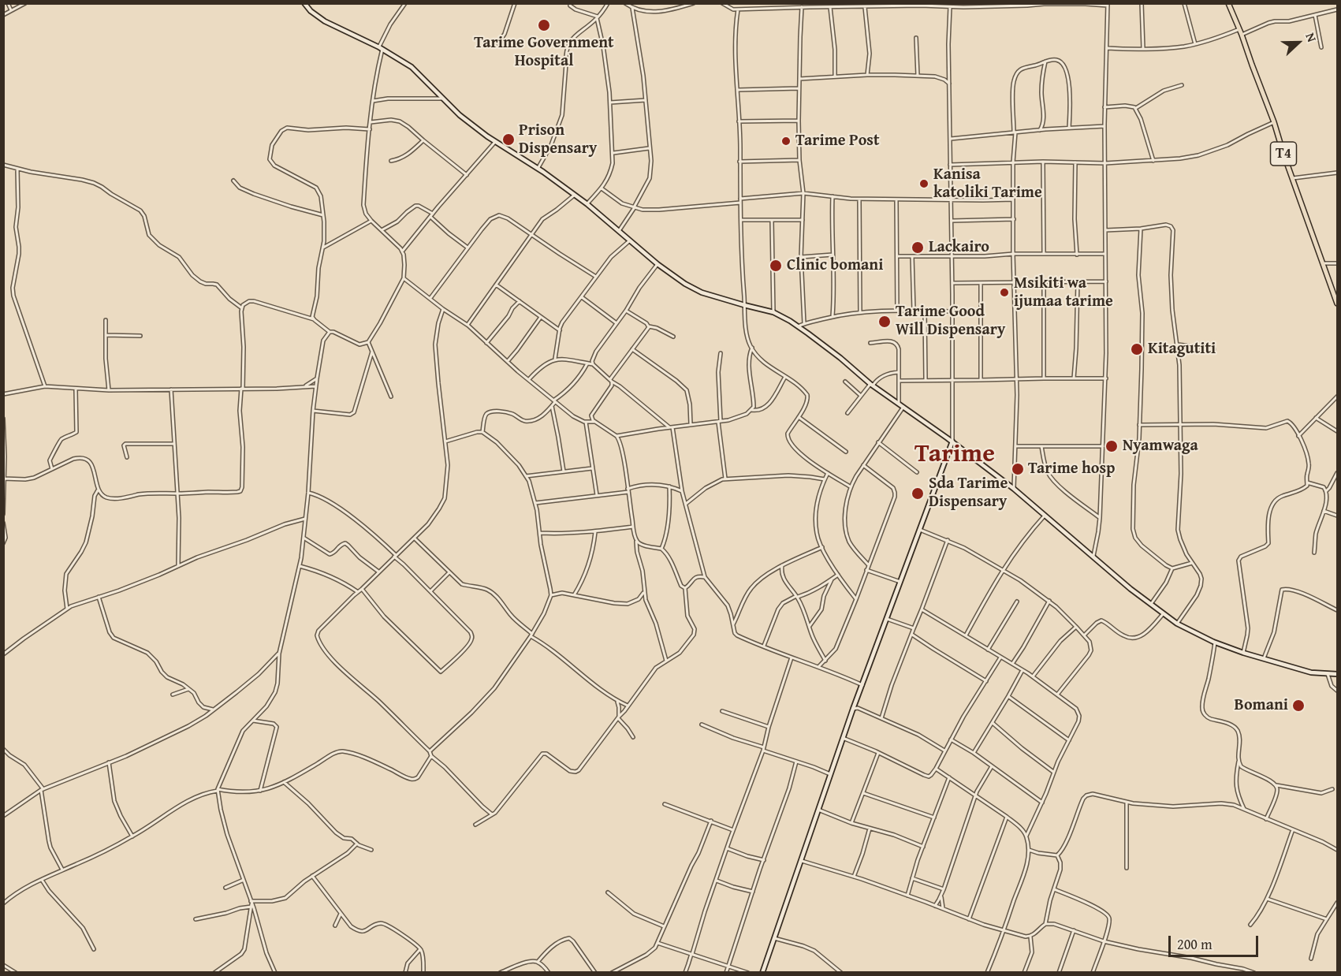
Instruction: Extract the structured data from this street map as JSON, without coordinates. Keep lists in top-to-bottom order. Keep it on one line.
{"streets":{"highway":["T4"]},"districts":["Tarime"],"places":["Tarime Government Hospital","Prison Dispensary","Tarime Post","Kanisa katoliki Tarime","Lackairo","Clinic bomani","Msikiti wa ijumaa tarime","Tarime Good Will Dispensary","Kitagutiti","Nyamwaga","Tarime hosp","Sda Tarime Dispensary","Bomani"],"scale_bar":"200 m","north":"right"}
